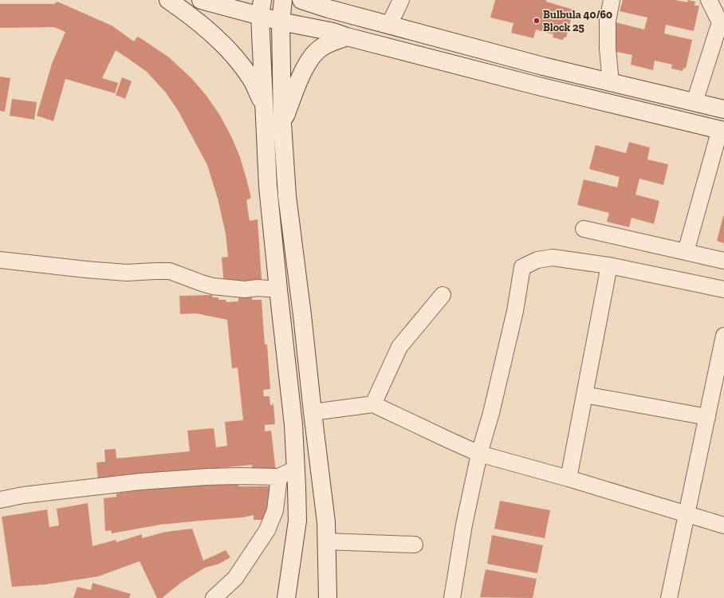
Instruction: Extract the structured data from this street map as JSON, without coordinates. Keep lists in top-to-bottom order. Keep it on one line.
{"places":["Bulbula 40/60 Block 25"]}
